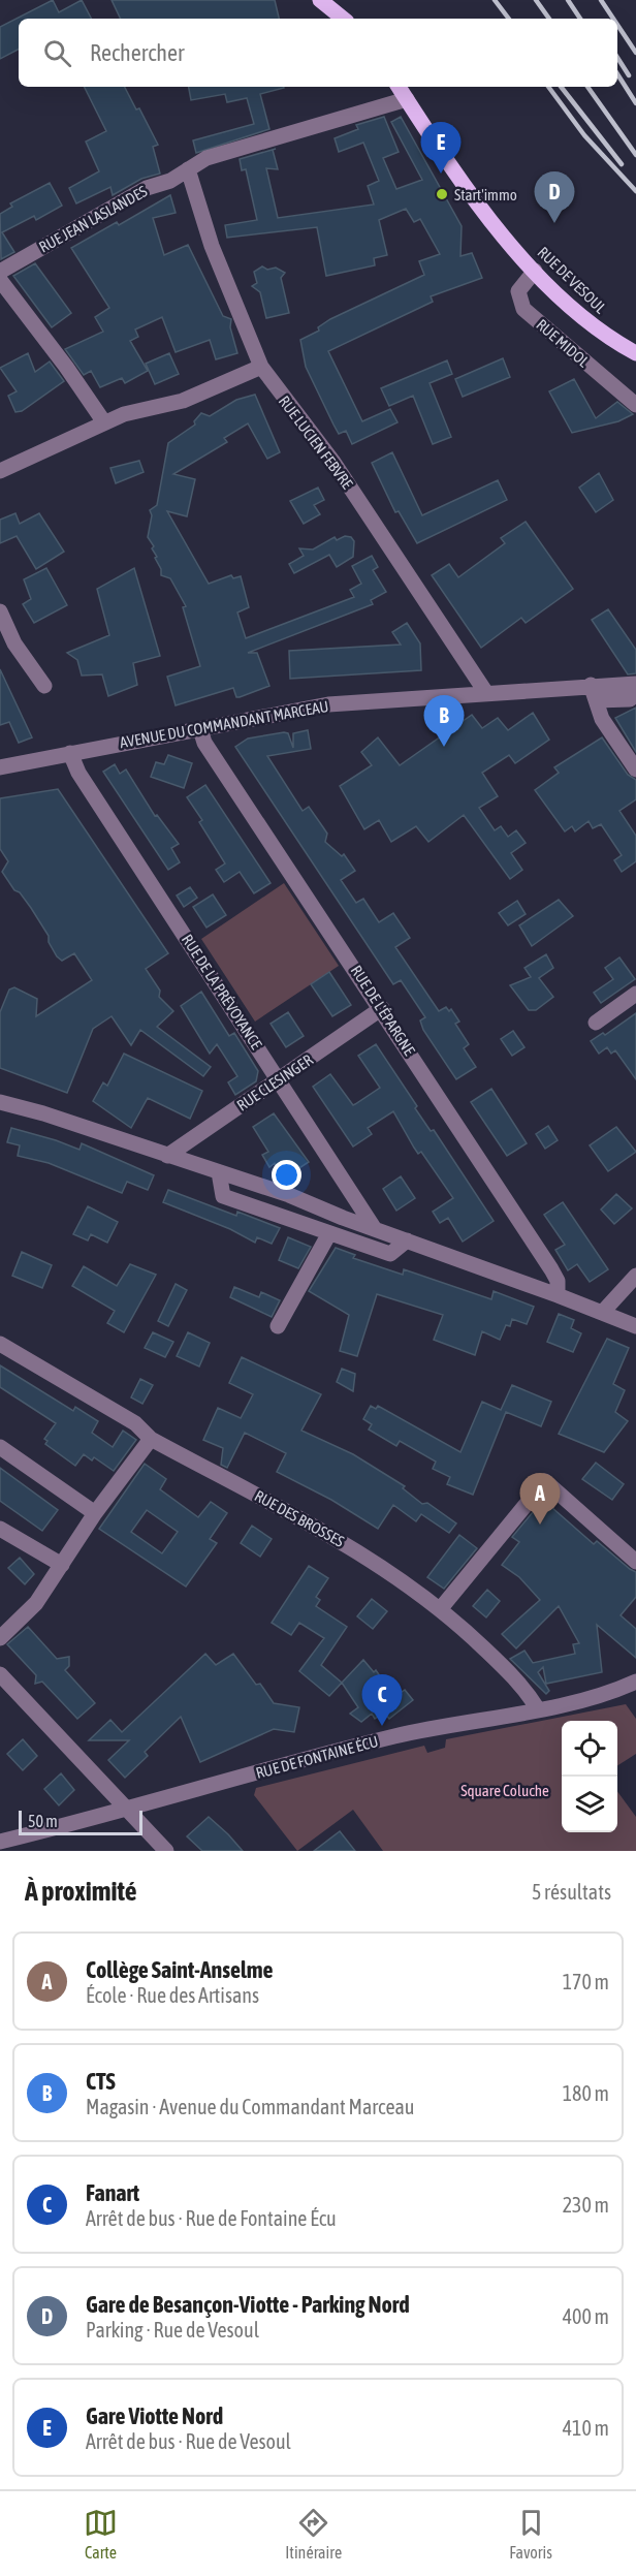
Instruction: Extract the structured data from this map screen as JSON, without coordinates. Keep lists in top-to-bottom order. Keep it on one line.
{"streets":{"main road":["RUE DE VESOUL"],"street":["RUE JEAN LASLANDES","RUE MIDOL","RUE LUCIEN FEBVRE","AVENUE DU COMMANDANT MARCEAU","RUE DE LA PRÉVOYANCE","RUE DE L'ÉPARGNE","RUE CLESINGER","RUE DES BROSSES","RUE DE FONTAINE ÉCU"]},"crossings":[["RUE JEAN LASLANDES","RUE LUCIEN FEBVRE"],["RUE DE VESOUL","RUE MIDOL"],["RUE LUCIEN FEBVRE","AVENUE DU COMMANDANT MARCEAU"],["AVENUE DU COMMANDANT MARCEAU","RUE DE LA PRÉVOYANCE"],["AVENUE DU COMMANDANT MARCEAU","RUE DE L'ÉPARGNE"],["RUE DE LA PRÉVOYANCE","RUE CLESINGER"],["RUE DE L'ÉPARGNE","RUE CLESINGER"],["RUE DES BROSSES","RUE DE FONTAINE ÉCU"]],"parks":["Square Coluche"],"places":["Start'immo"],"scale_bar":"50 m","page":{"search":"Rechercher","pins":["E","D","B","A","C"],"scale":"50 m","heading":["À proximité","5 résultats"],"list":[{"mark":"A","name":"Collège Saint-Anselme","note":"École · Rue des Artisans","value":"170 m"},{"mark":"B","name":"CTS","note":"Magasin · Avenue du Commandant Marceau","value":"180 m"},{"mark":"C","name":"Fanart","note":"Arrêt de bus · Rue de Fontaine Écu","value":"230 m"},{"mark":"D","name":"Gare de Besançon-Viotte - Parking Nord","note":"Parking · Rue de Vesoul","value":"400 m"},{"mark":"E","name":"Gare Viotte Nord","note":"Arrêt de bus · Rue de Vesoul","value":"410 m"}],"nav":["Carte","Itinéraire","Favoris"]}}
